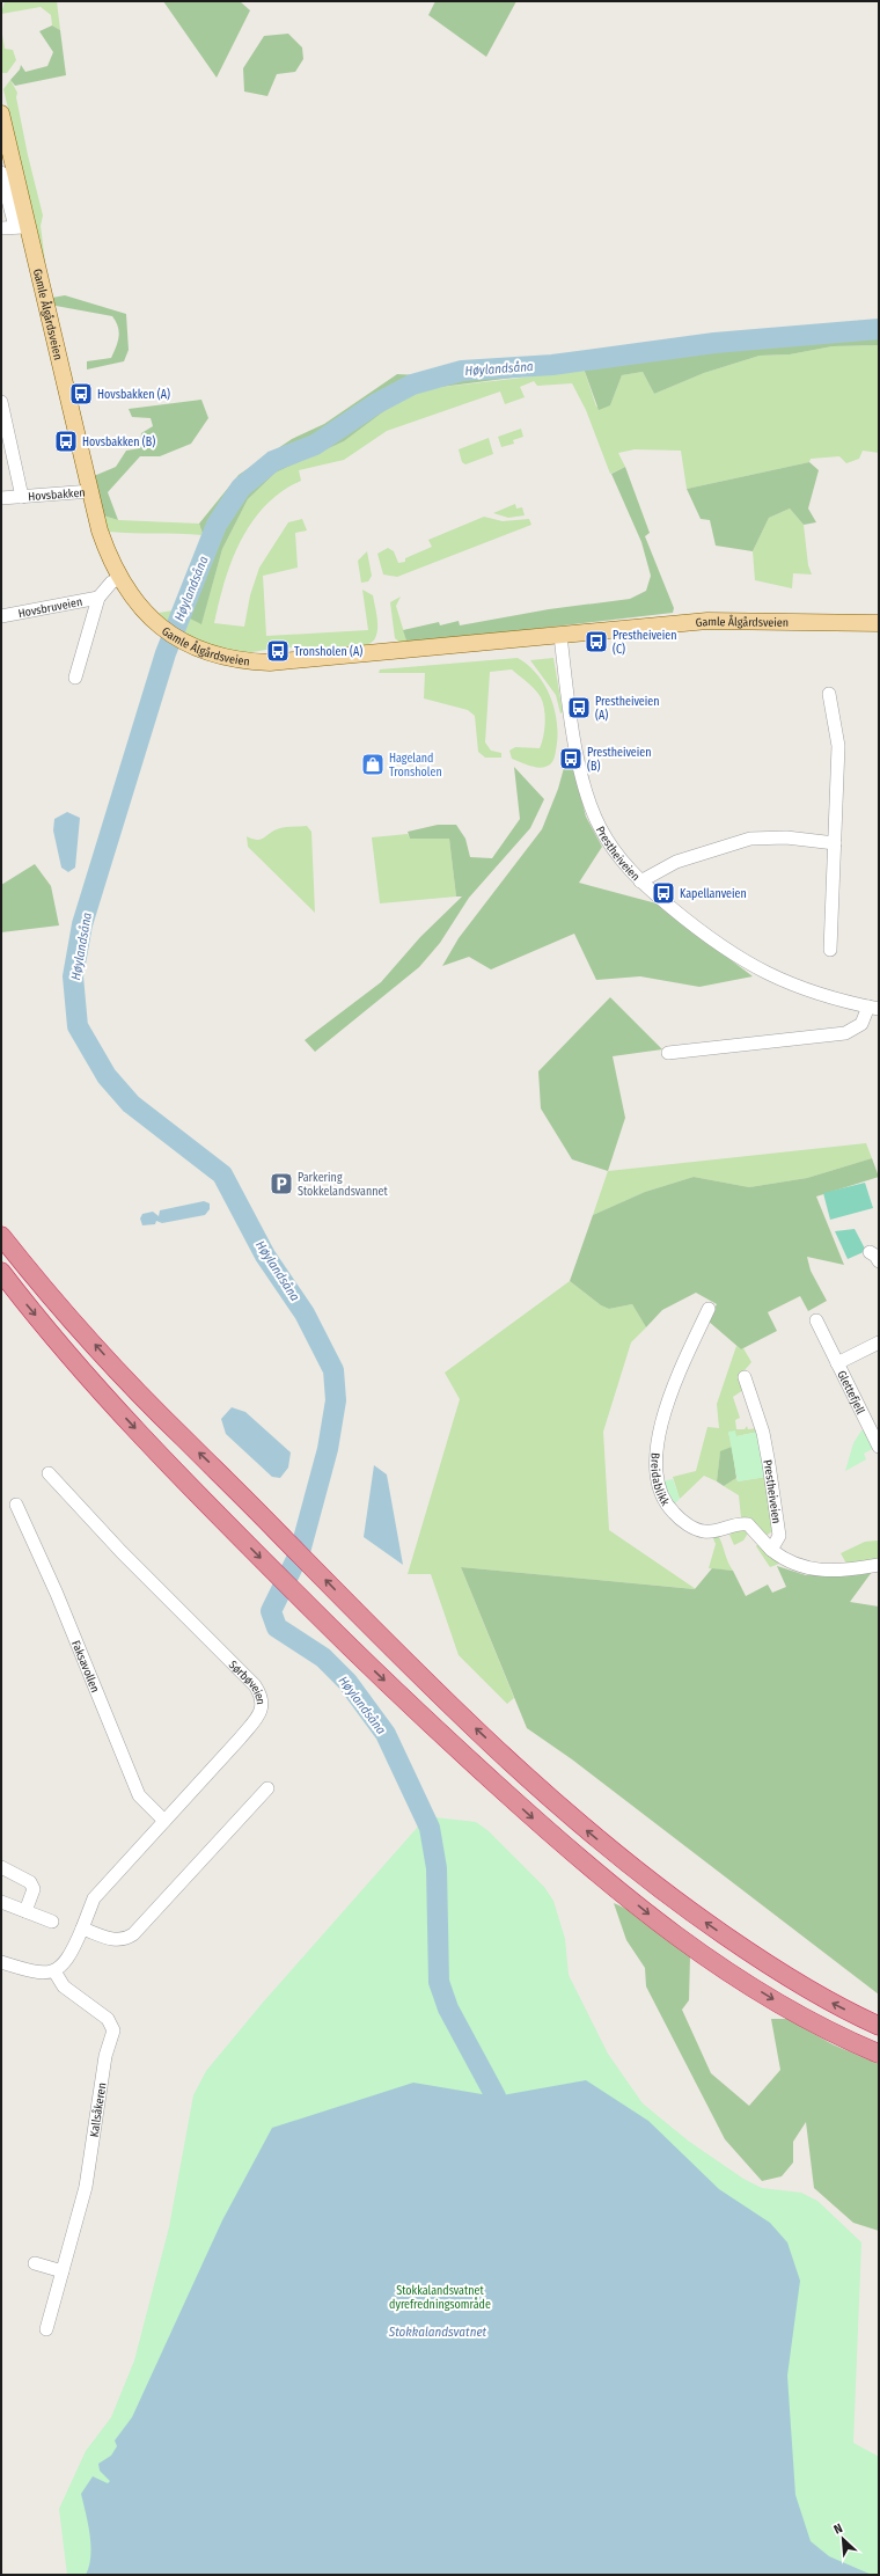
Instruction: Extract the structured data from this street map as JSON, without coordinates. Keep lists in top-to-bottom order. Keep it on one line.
{"streets":{"main road":["Gamle Ålgårdsveien"],"street":["Hovsbakken","Hovsbruveien","Prestheiveien","Glettefjell","Breidablikk","Faksavollen","Sørbøveien","Kallsåkeren"]},"crossings":[["Gamle Ålgårdsveien","Hovsbakken"],["Gamle Ålgårdsveien","Hovsbruveien"],["Gamle Ålgårdsveien","Prestheiveien"],["Prestheiveien","Breidablikk"],["Faksavollen","Sørbøveien"],["Sørbøveien","Kallsåkeren"]],"water":["Høylandsåna","Stokkalandsvatnet"],"parks":["Stokkalandsvatnet dyrefredningsområde"],"places":{"bus stop":["Hovsbakken (A)","Hovsbakken (B)","Prestheiveien (C)","Tronsholen (A)","Prestheiveien (A)","Prestheiveien (B)","Kapellanveien"],"shop":["Hageland Tronsholen"],"parking":["Parkering Stokkelandsvannet"]},"north":"top left"}
